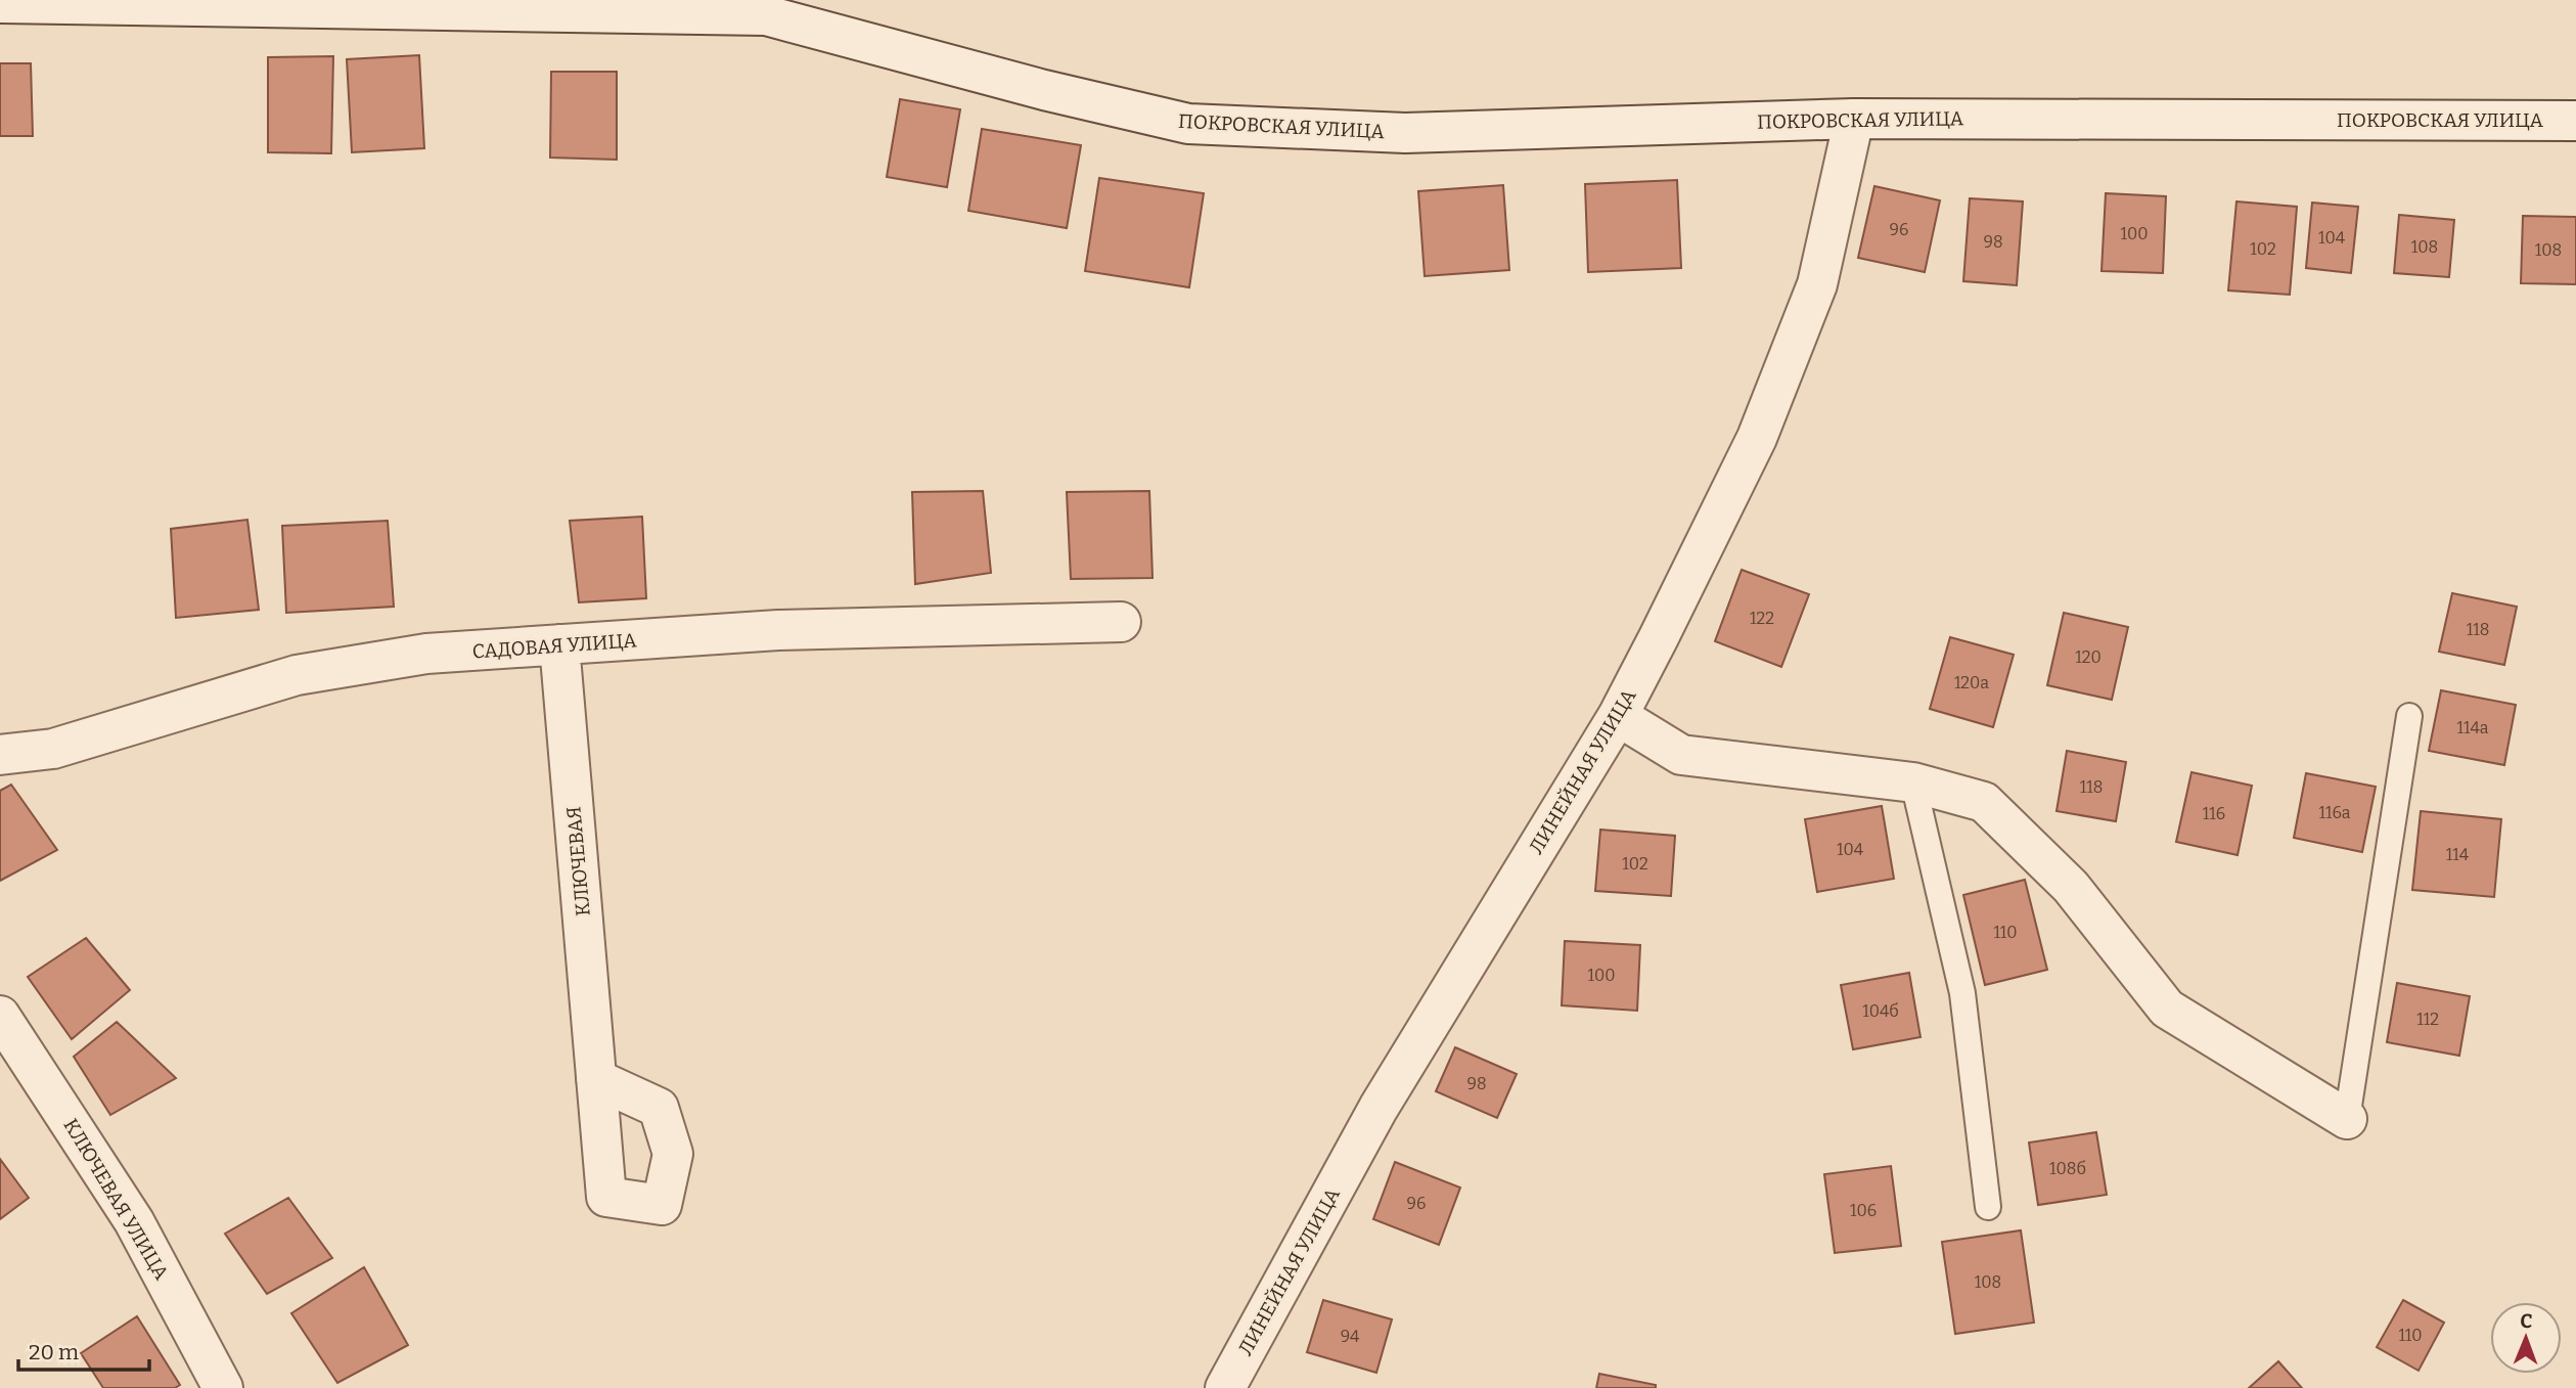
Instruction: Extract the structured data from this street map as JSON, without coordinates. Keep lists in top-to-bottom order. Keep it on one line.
{"streets":{"street":["ПОКРОВСКАЯ УЛИЦА","САДОВАЯ УЛИЦА","ЛИНЕЙНАЯ УЛИЦА","КЛЮЧЕВАЯ","КЛЮЧЕВАЯ УЛИЦА"]},"crossings":[["ПОКРОВСКАЯ УЛИЦА","ЛИНЕЙНАЯ УЛИЦА"],["САДОВАЯ УЛИЦА","КЛЮЧЕВАЯ"]],"house_numbers":["96","100","104","98","108","102","108","122","118","120","120а","114а","118","116а","116","104","114","102","110","100","104б","112","98","108б","96","106","108","110","94"],"scale_bar":"20 m","north":"top"}
